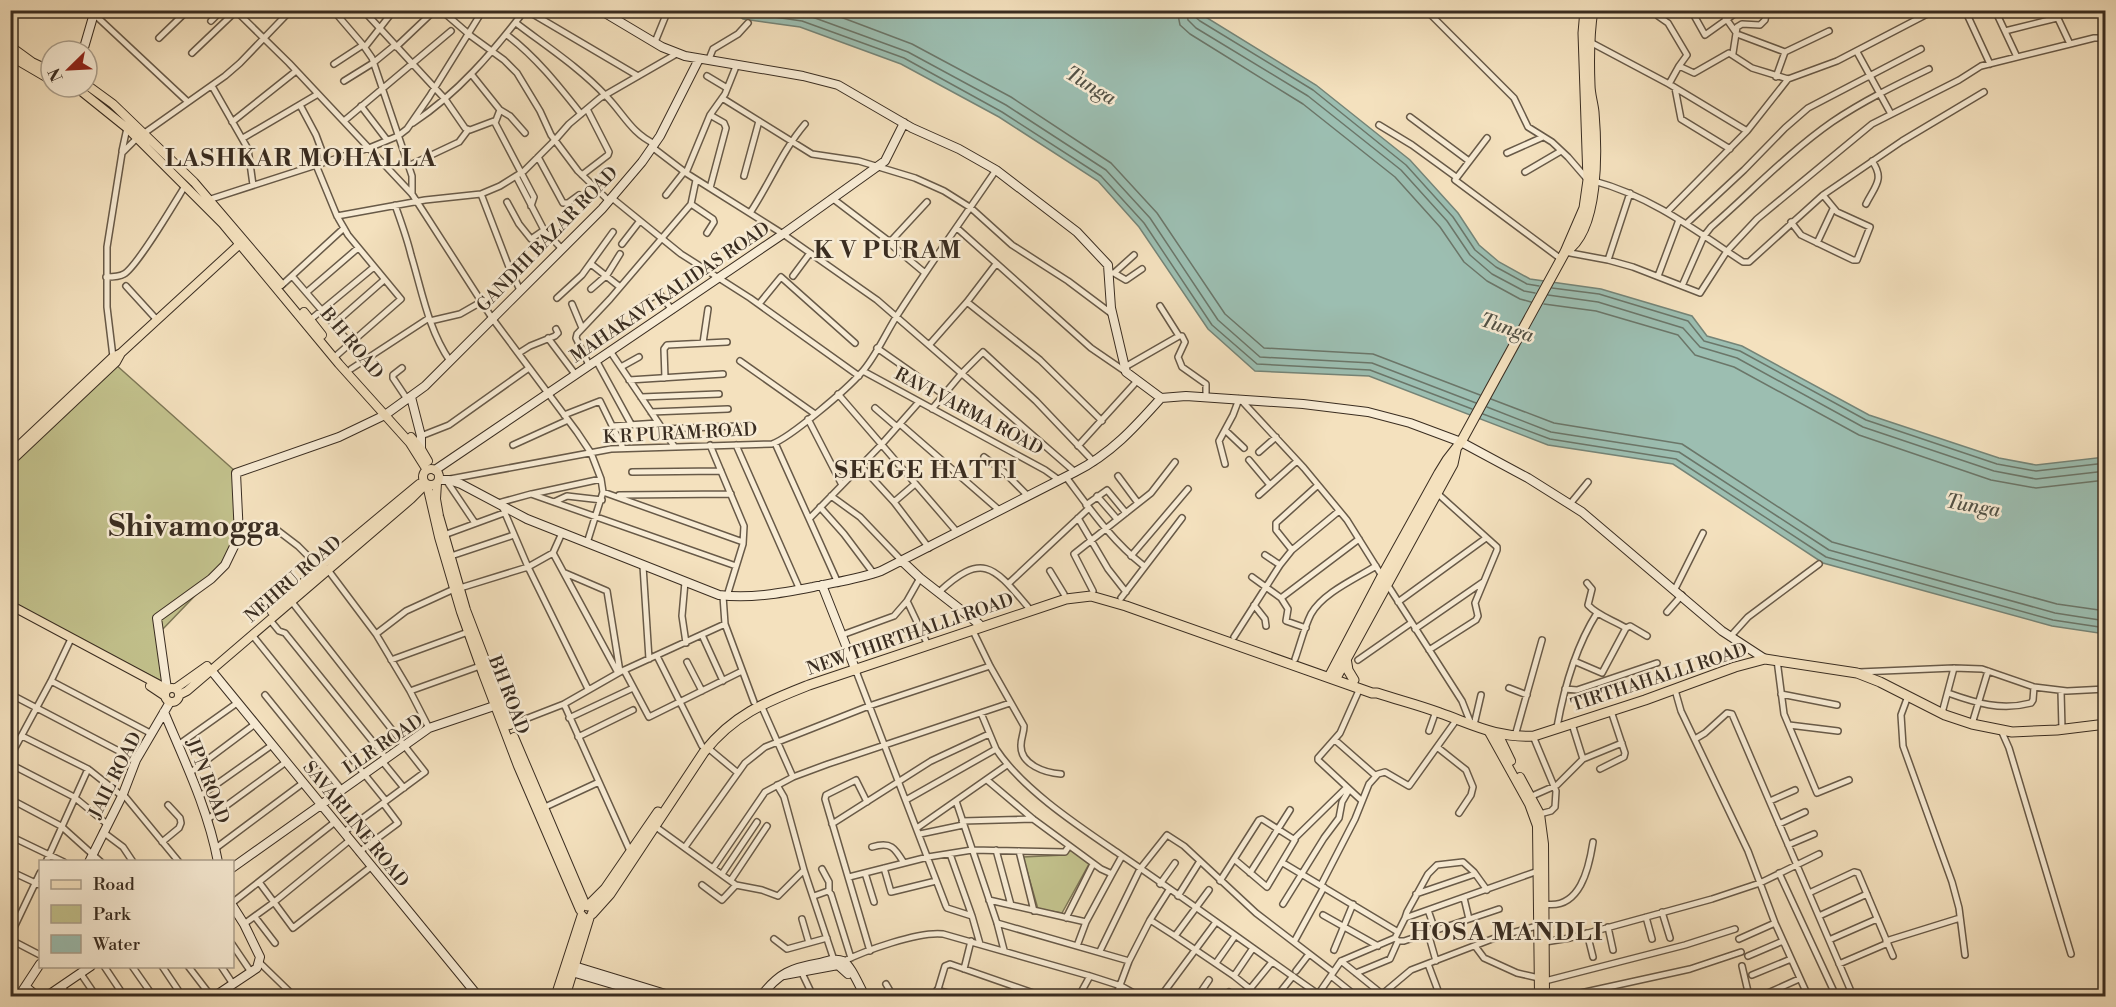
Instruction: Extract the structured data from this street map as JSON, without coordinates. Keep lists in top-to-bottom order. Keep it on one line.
{"streets":{"highway":["NEW THIRTHALLI ROAD","TIRTHAHALLI ROAD"],"main road":["B H ROAD","NEHRU ROAD","BH ROAD"],"street":["GANDHI BAZAR ROAD","MAHAKAVI KALIDAS ROAD","RAVI VARMA ROAD","K R PURAM ROAD","LLR ROAD","JAIL ROAD","JPN ROAD","SAVARLINE ROAD"]},"crossings":[["GANDHI BAZAR ROAD","B H ROAD"],["GANDHI BAZAR ROAD","RAVI VARMA ROAD"],["GANDHI BAZAR ROAD","NEHRU ROAD"],["GANDHI BAZAR ROAD","JAIL ROAD"],["MAHAKAVI KALIDAS ROAD","B H ROAD"],["MAHAKAVI KALIDAS ROAD","RAVI VARMA ROAD"],["RAVI VARMA ROAD","K R PURAM ROAD"],["K R PURAM ROAD","BH ROAD"],["NEHRU ROAD","BH ROAD"],["NEHRU ROAD","JAIL ROAD"],["NEHRU ROAD","SAVARLINE ROAD"],["NEW THIRTHALLI ROAD","TIRTHAHALLI ROAD"],["NEW THIRTHALLI ROAD","BH ROAD"],["BH ROAD","LLR ROAD"],["LLR ROAD","SAVARLINE ROAD"],["JAIL ROAD","JPN ROAD"]],"districts":["LASHKAR MOHALLA","K V PURAM","SEEGE HATTI","Shivamogga","HOSA MANDLI"],"water":["Tunga"],"legend":["Road","Park","Water"],"north":"bottom left"}
